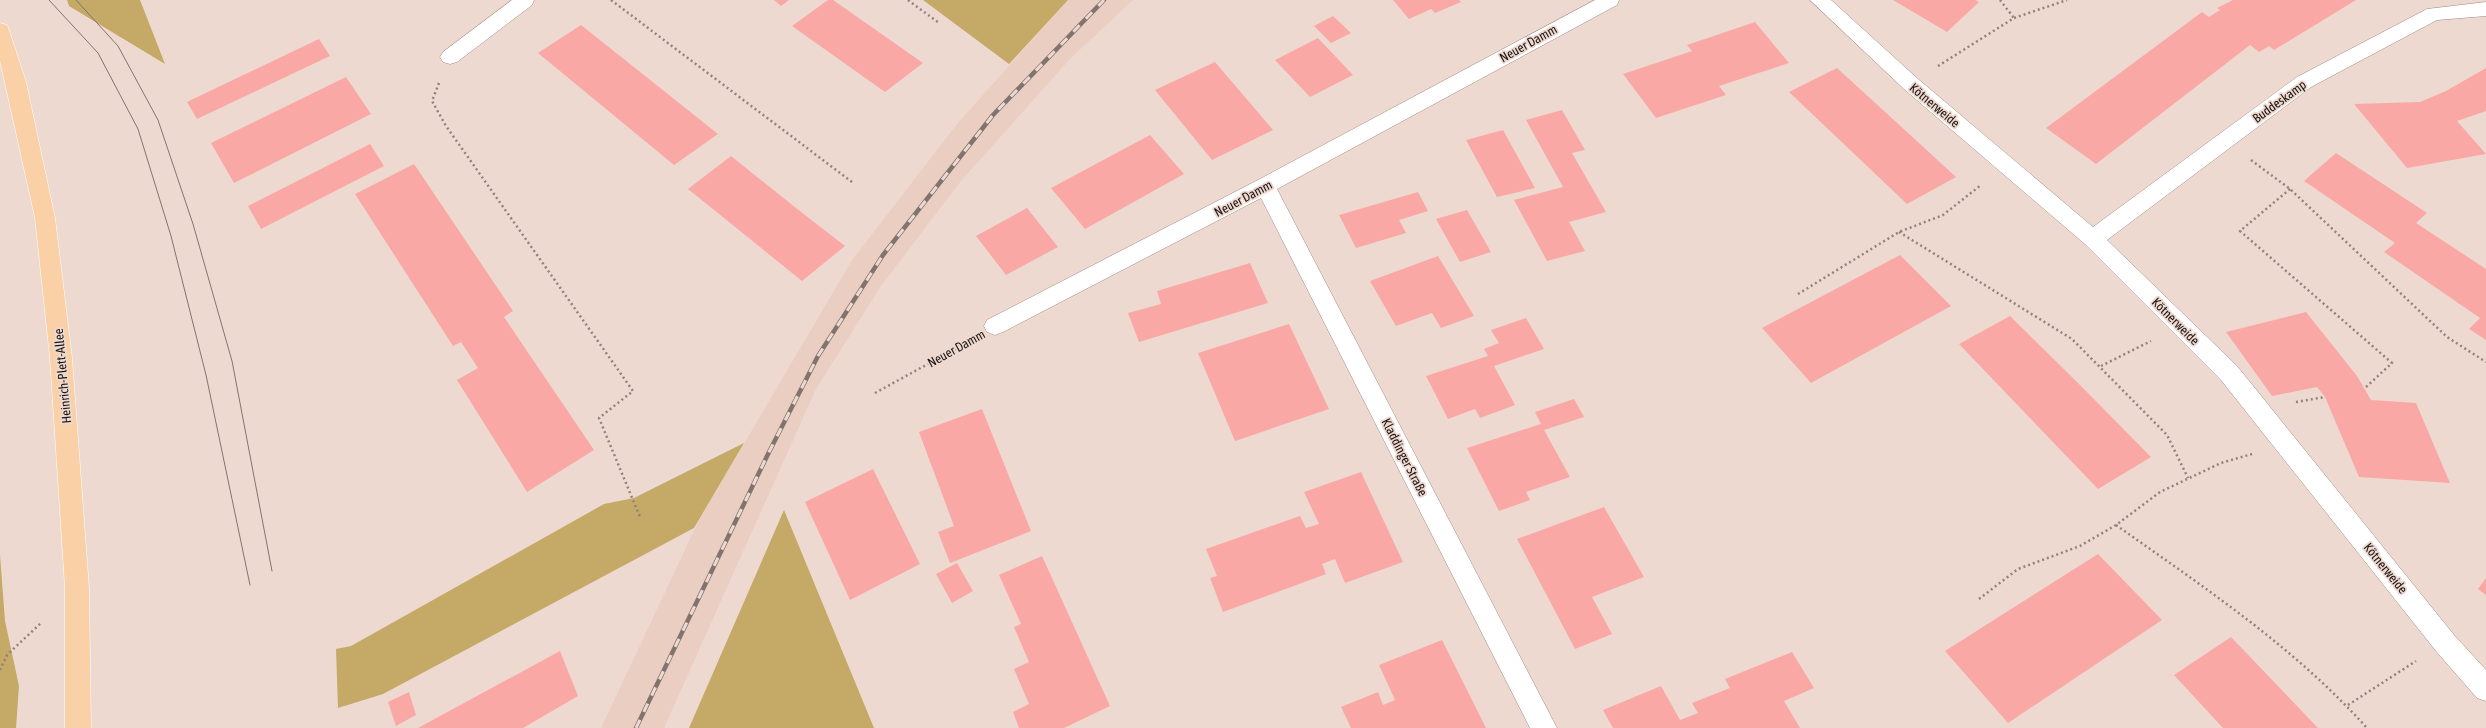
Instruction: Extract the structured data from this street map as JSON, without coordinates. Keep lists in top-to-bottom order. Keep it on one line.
{"streets":{"main road":["Heinrich-Plett-Allee"],"street":["Neuer Damm","Buddeskamp","Kötnerweide","Kladdinger Straße"]},"crossings":[["Neuer Damm","Kladdinger Straße"],["Buddeskamp","Kötnerweide"]]}
